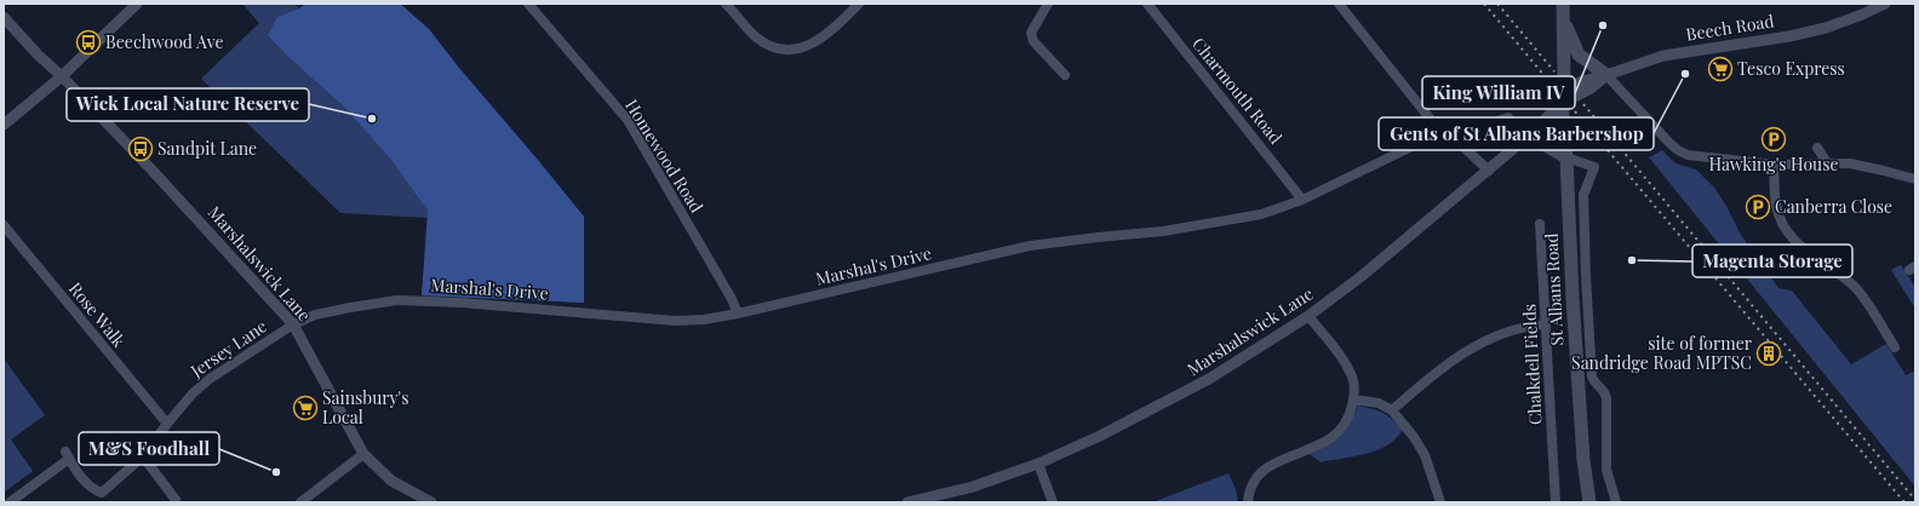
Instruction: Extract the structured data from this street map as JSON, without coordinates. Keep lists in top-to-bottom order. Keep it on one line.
{"streets":{"main road":["St Albans Road"],"street":["Beech Road","Charmouth Road","Homewood Road","Marshalswick Lane","Marshal's Drive","Rose Walk","Jersey Lane","Chalkdell Fields"]},"crossings":[["Beech Road","Marshalswick Lane"],["Beech Road","St Albans Road"],["Charmouth Road","Marshal's Drive"],["Homewood Road","Marshal's Drive"],["Marshalswick Lane","Marshal's Drive"],["Marshalswick Lane","St Albans Road"],["Marshalswick Lane","Jersey Lane"],["Marshal's Drive","Jersey Lane"],["Rose Walk","Jersey Lane"]],"places":{"other":["King William IV","Gents of St Albans Barbershop","Wick Local Nature Reserve","Magenta Storage","M&S Foodhall"],"bus stop":["Beechwood Ave","Sandpit Lane"],"supermarket":["Tesco Express","Sainsbury's Local"],"parking":["Hawking's House","Canberra Close"],"building":["site of former Sandridge Road MPTSC"]}}
